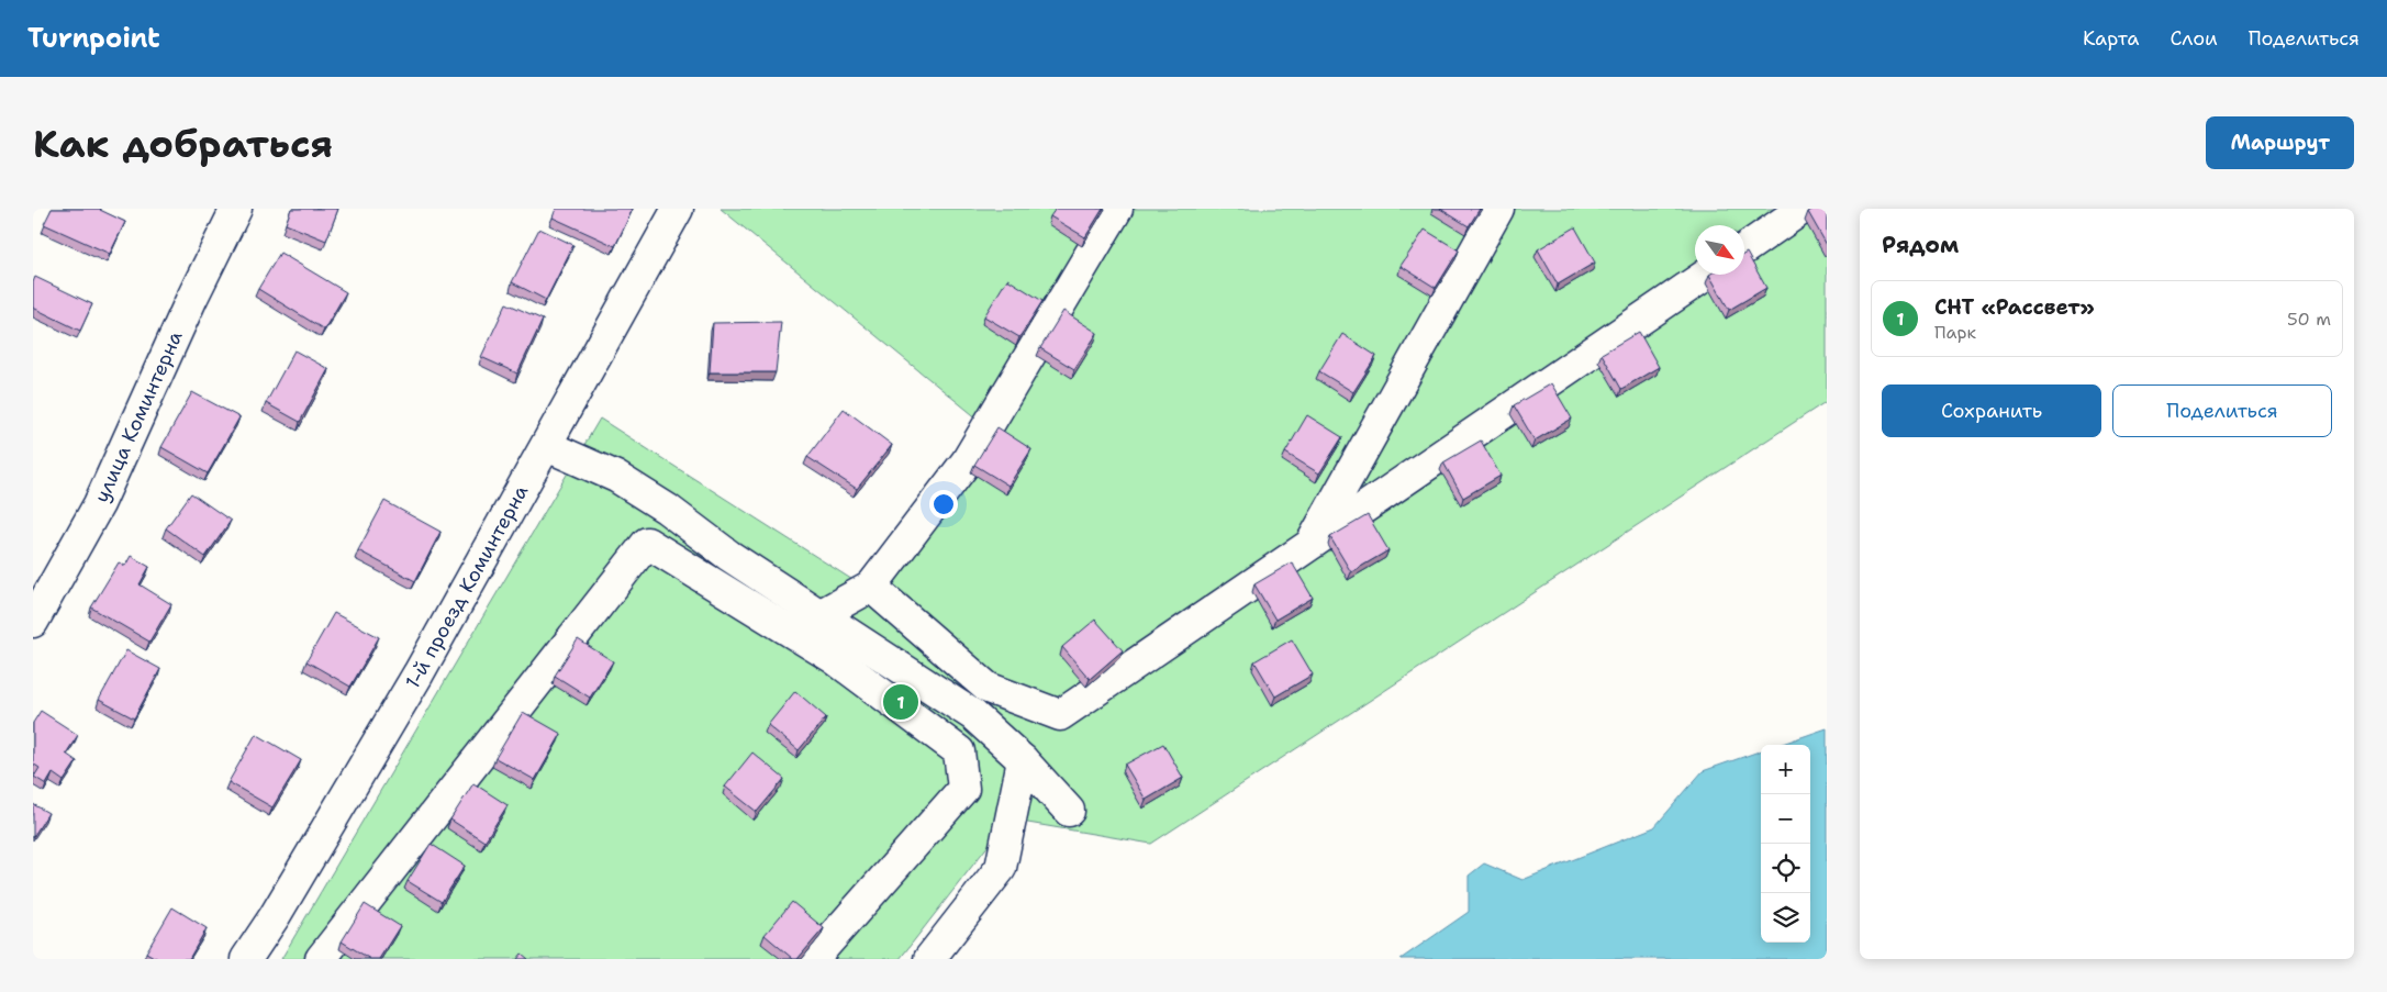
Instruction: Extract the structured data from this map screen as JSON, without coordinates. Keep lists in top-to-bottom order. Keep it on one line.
{"streets":{"street":["улица Коминтерна","1-й проезд Коминтерна"]},"north":"bottom right","page":{"header":"Turnpoint","nav":["Карта","Слои","Поделиться"],"buttons":["Маршрут",["Сохранить","Поделиться"]],"title":"Как добраться","heading":"Рядом","list":[{"mark":"1","name":"СНТ «Рассвет»","note":"Парк","value":"50 m"}],"pins":"1","map_buttons":["+","−"]}}
